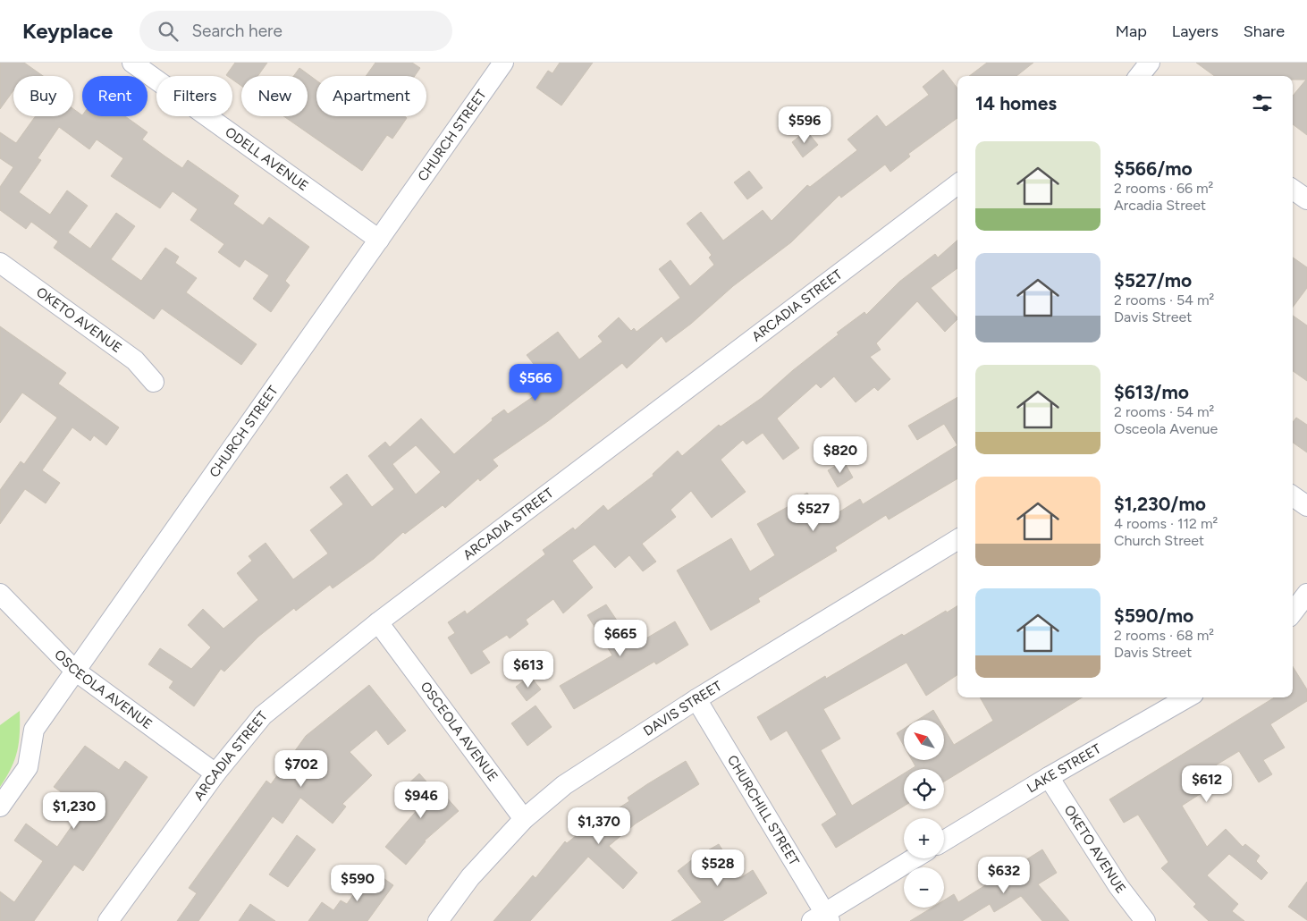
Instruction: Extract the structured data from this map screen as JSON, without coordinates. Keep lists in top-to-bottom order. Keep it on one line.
{"streets":{"street":["CHURCH STREET","ODELL AVENUE","ARCADIA STREET","OKETO AVENUE","OSCEOLA AVENUE","DAVIS STREET","LAKE STREET","CHURCHILL STREET"]},"crossings":[["CHURCH STREET","ODELL AVENUE"],["CHURCH STREET","OSCEOLA AVENUE"],["ARCADIA STREET","OSCEOLA AVENUE"],["OKETO AVENUE","LAKE STREET"],["OSCEOLA AVENUE","DAVIS STREET"],["DAVIS STREET","CHURCHILL STREET"]],"north":"top left","page":{"header":"Keyplace","search":"Search here","nav":["Map","Layers","Share"],"chip":["Buy","Rent","Filters","New","Apartment"],"heading":"14 homes","price":["$596","$566","$820","$527","$665","$613","$702","$612","$946","$1,230","$1,370","$528","$632","$590"],"list":[{"name":"$566/mo","note":"2 rooms · 66 m² · Arcadia Street"},{"name":"$527/mo","note":"2 rooms · 54 m² · Davis Street"},{"name":"$613/mo","note":"2 rooms · 54 m² · Osceola Avenue"},{"name":"$1,230/mo","note":"4 rooms · 112 m² · Church Street"},{"name":"$590/mo","note":"2 rooms · 68 m² · Davis Street"}],"map_buttons":["+","−"]}}
